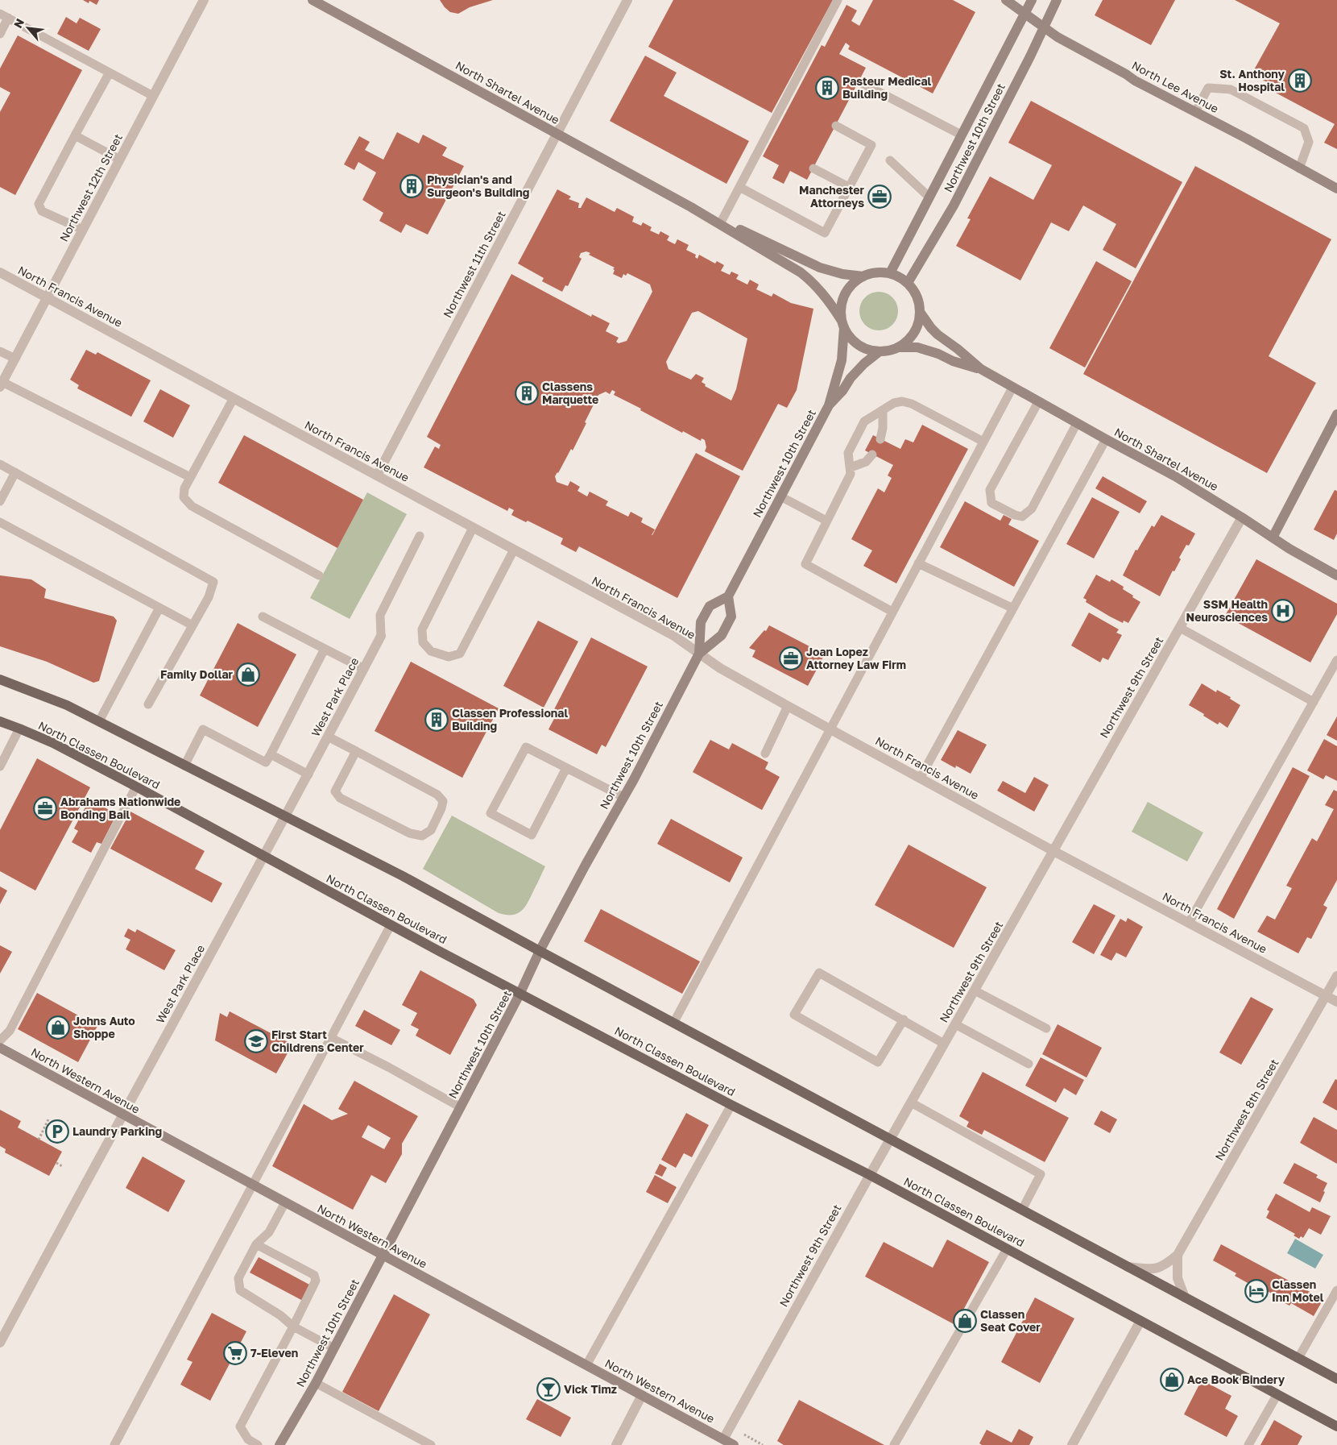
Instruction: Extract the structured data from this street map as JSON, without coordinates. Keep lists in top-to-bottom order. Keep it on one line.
{"streets":{"main road":["North Classen Boulevard"],"street":["North Lee Avenue","North Shartel Avenue","Northwest 10th Street","Northwest 12th Street","Northwest 11th Street","North Francis Avenue","Northwest 9th Street","West Park Place","North Western Avenue","Northwest 8th Street"]},"crossings":[["North Lee Avenue","Northwest 10th Street"],["North Shartel Avenue","Northwest 10th Street"],["North Shartel Avenue","Northwest 11th Street"],["North Shartel Avenue","Northwest 9th Street"],["Northwest 10th Street","North Francis Avenue"],["Northwest 10th Street","North Classen Boulevard"],["Northwest 10th Street","North Western Avenue"],["Northwest 12th Street","North Francis Avenue"],["Northwest 11th Street","North Francis Avenue"],["North Francis Avenue","Northwest 9th Street"],["North Francis Avenue","Northwest 8th Street"],["Northwest 9th Street","North Classen Boulevard"],["Northwest 9th Street","North Western Avenue"],["West Park Place","North Classen Boulevard"],["West Park Place","North Western Avenue"]],"places":{"building":["St. Anthony Hospital","Pasteur Medical Building","Physician's and Surgeon's Building","Classens Marquette","Classen Professional Building"],"office":["Manchester Attorneys","Joan Lopez Attorney Law Firm","Abrahams Nationwide Bonding Bail"],"hospital":["SSM Health Neurosciences"],"shop":["Family Dollar","Johns Auto Shoppe","Classen Seat Cover","Ace Book Bindery"],"school or university":["First Start Childrens Center"],"parking":["Laundry Parking"],"hotel":["Classen Inn Motel"],"supermarket":["7-Eleven"],"bar":["Vick Timz"]},"north":"top left"}
